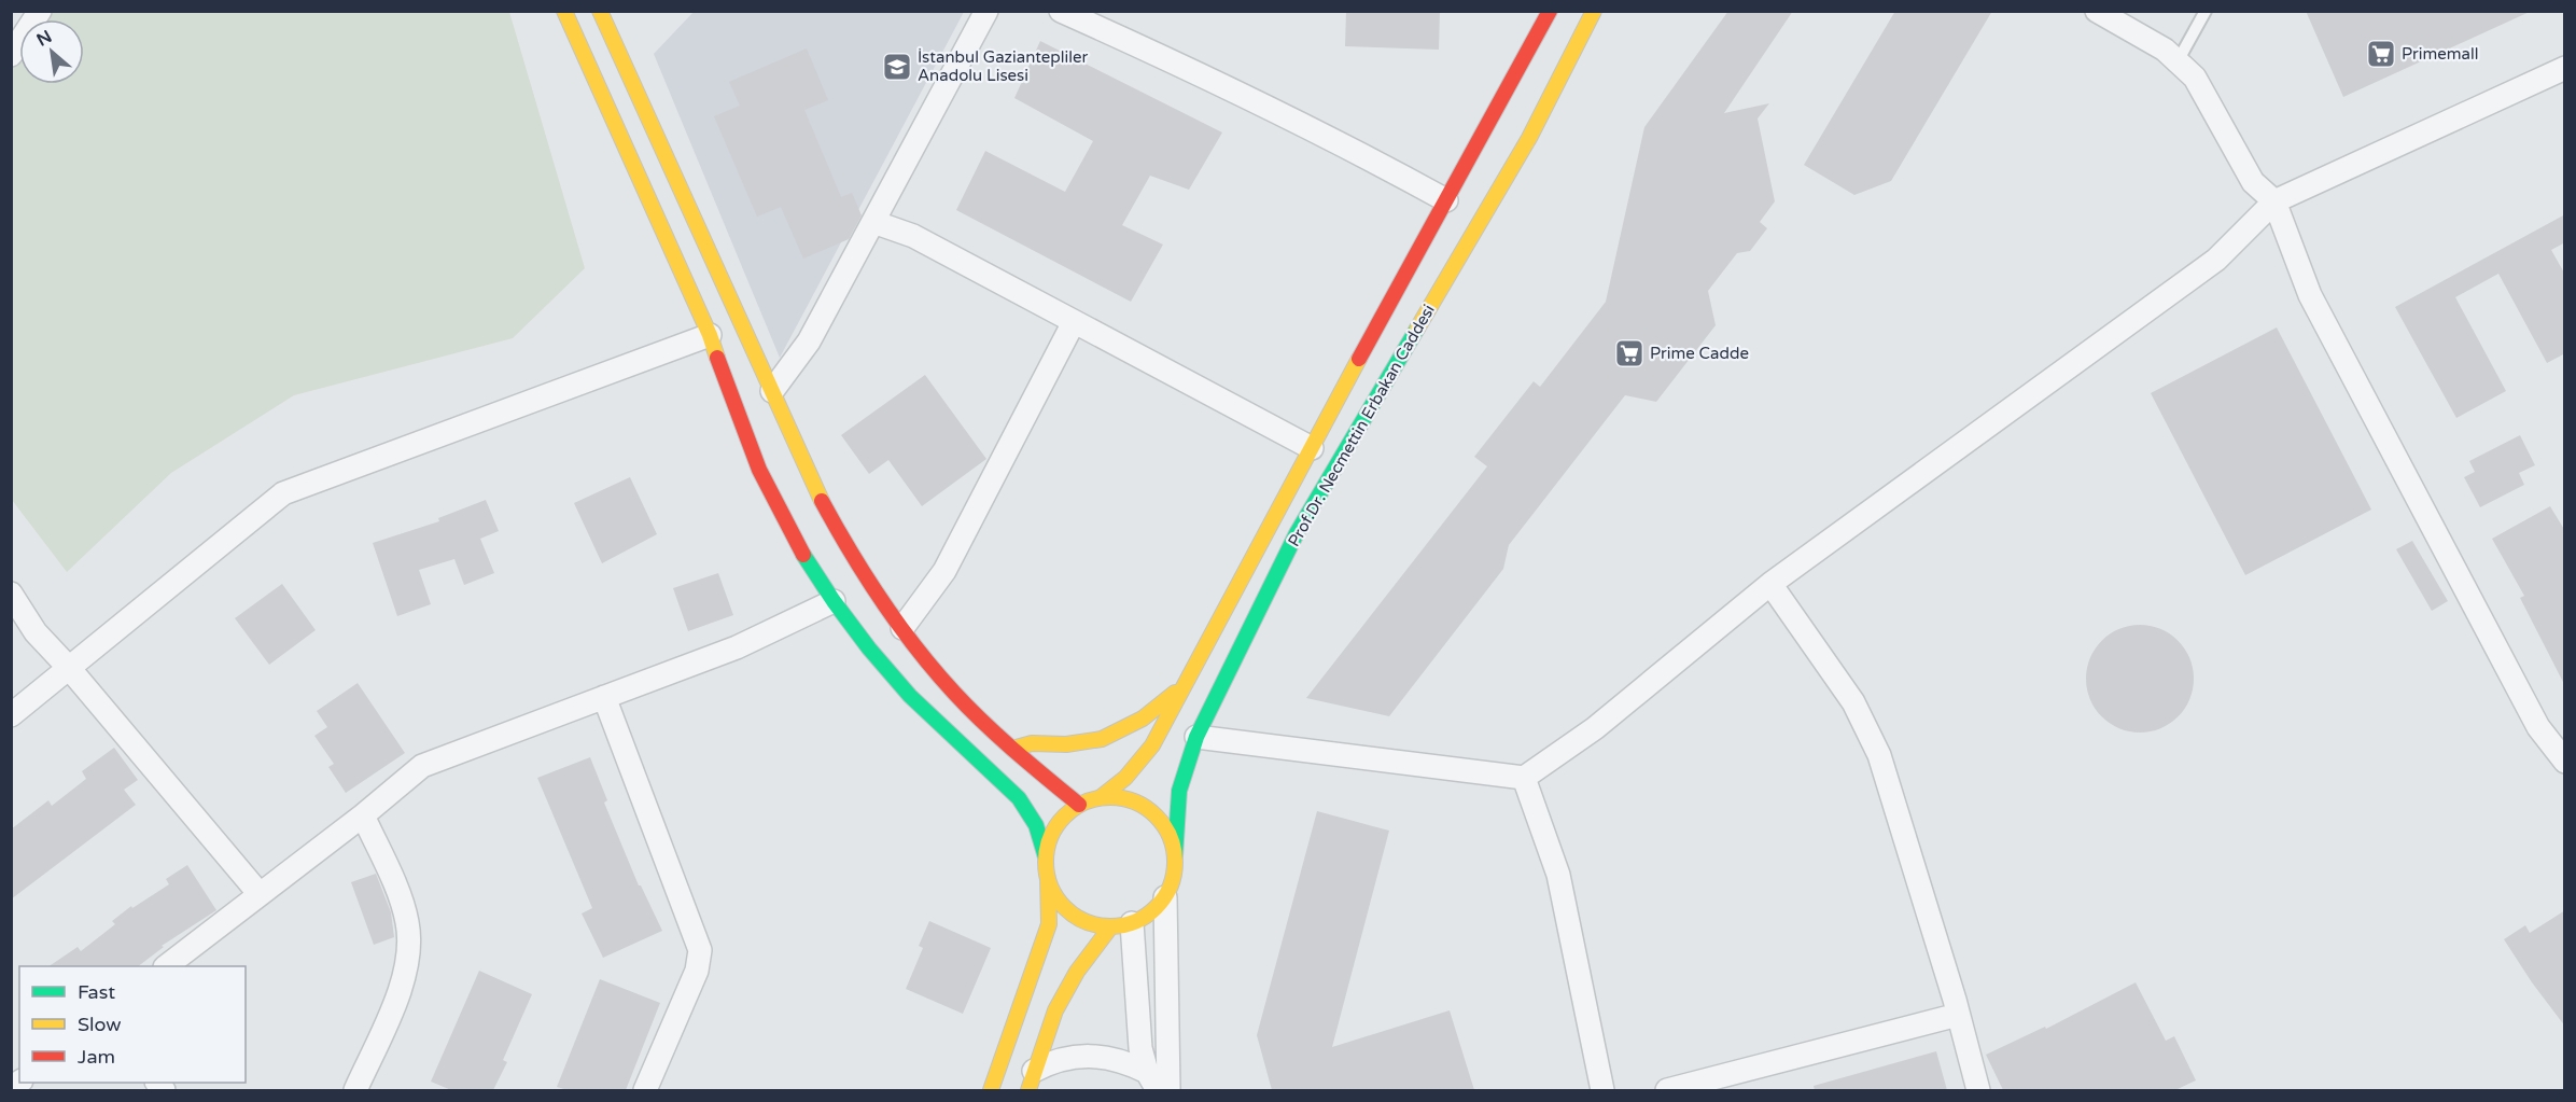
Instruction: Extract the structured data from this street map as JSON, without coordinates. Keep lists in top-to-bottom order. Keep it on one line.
{"streets":{"main road":["Prof.Dr. Necmettin Erbakan Caddesi"]},"places":{"supermarket":["Primemall","Prime Cadde"],"school or university":["İstanbul Gaziantepliler Anadolu Lisesi"]},"legend":["Fast","Slow","Jam"],"north":"top left"}
